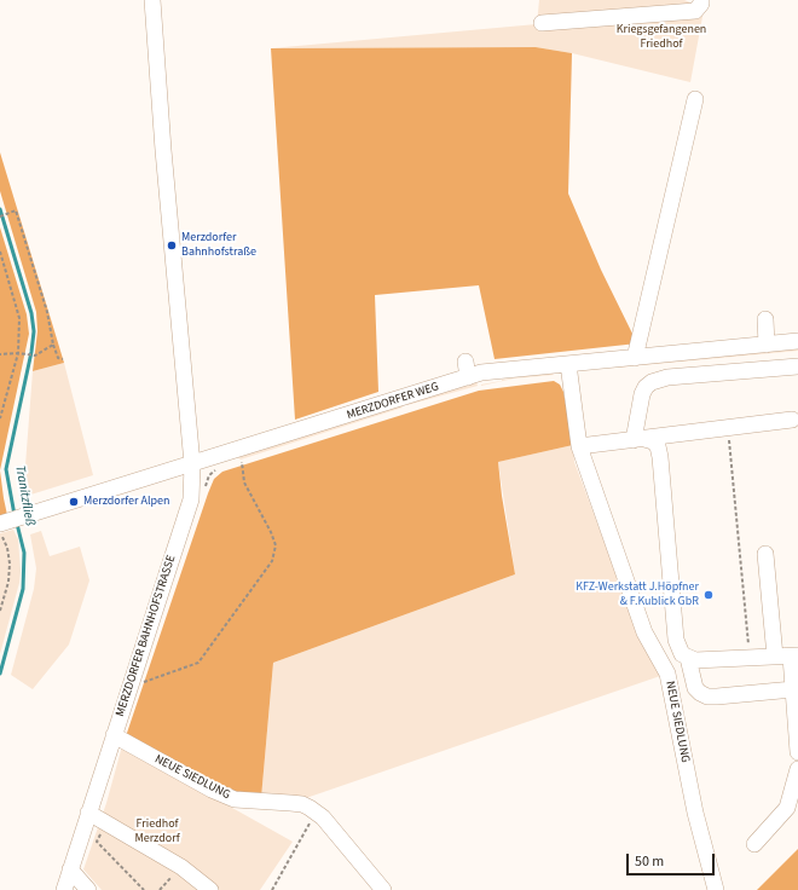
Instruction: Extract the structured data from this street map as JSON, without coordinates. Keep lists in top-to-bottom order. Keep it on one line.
{"streets":{"street":["MERZDORFER WEG","MERZDORFER BAHNHOFSTRASSE","NEUE SIEDLUNG"]},"crossings":[["MERZDORFER WEG","MERZDORFER BAHNHOFSTRASSE"],["MERZDORFER WEG","NEUE SIEDLUNG"],["MERZDORFER BAHNHOFSTRASSE","NEUE SIEDLUNG"]],"water":["Tranitzfließ"],"parks":["Kriegsgefangenen Friedhof","Friedhof Merzdorf"],"places":["Merzdorfer Bahnhofstraße","Merzdorfer Alpen","KFZ-Werkstatt J.Höpfner & F.Kublick GbR"],"scale_bar":"50 m"}
